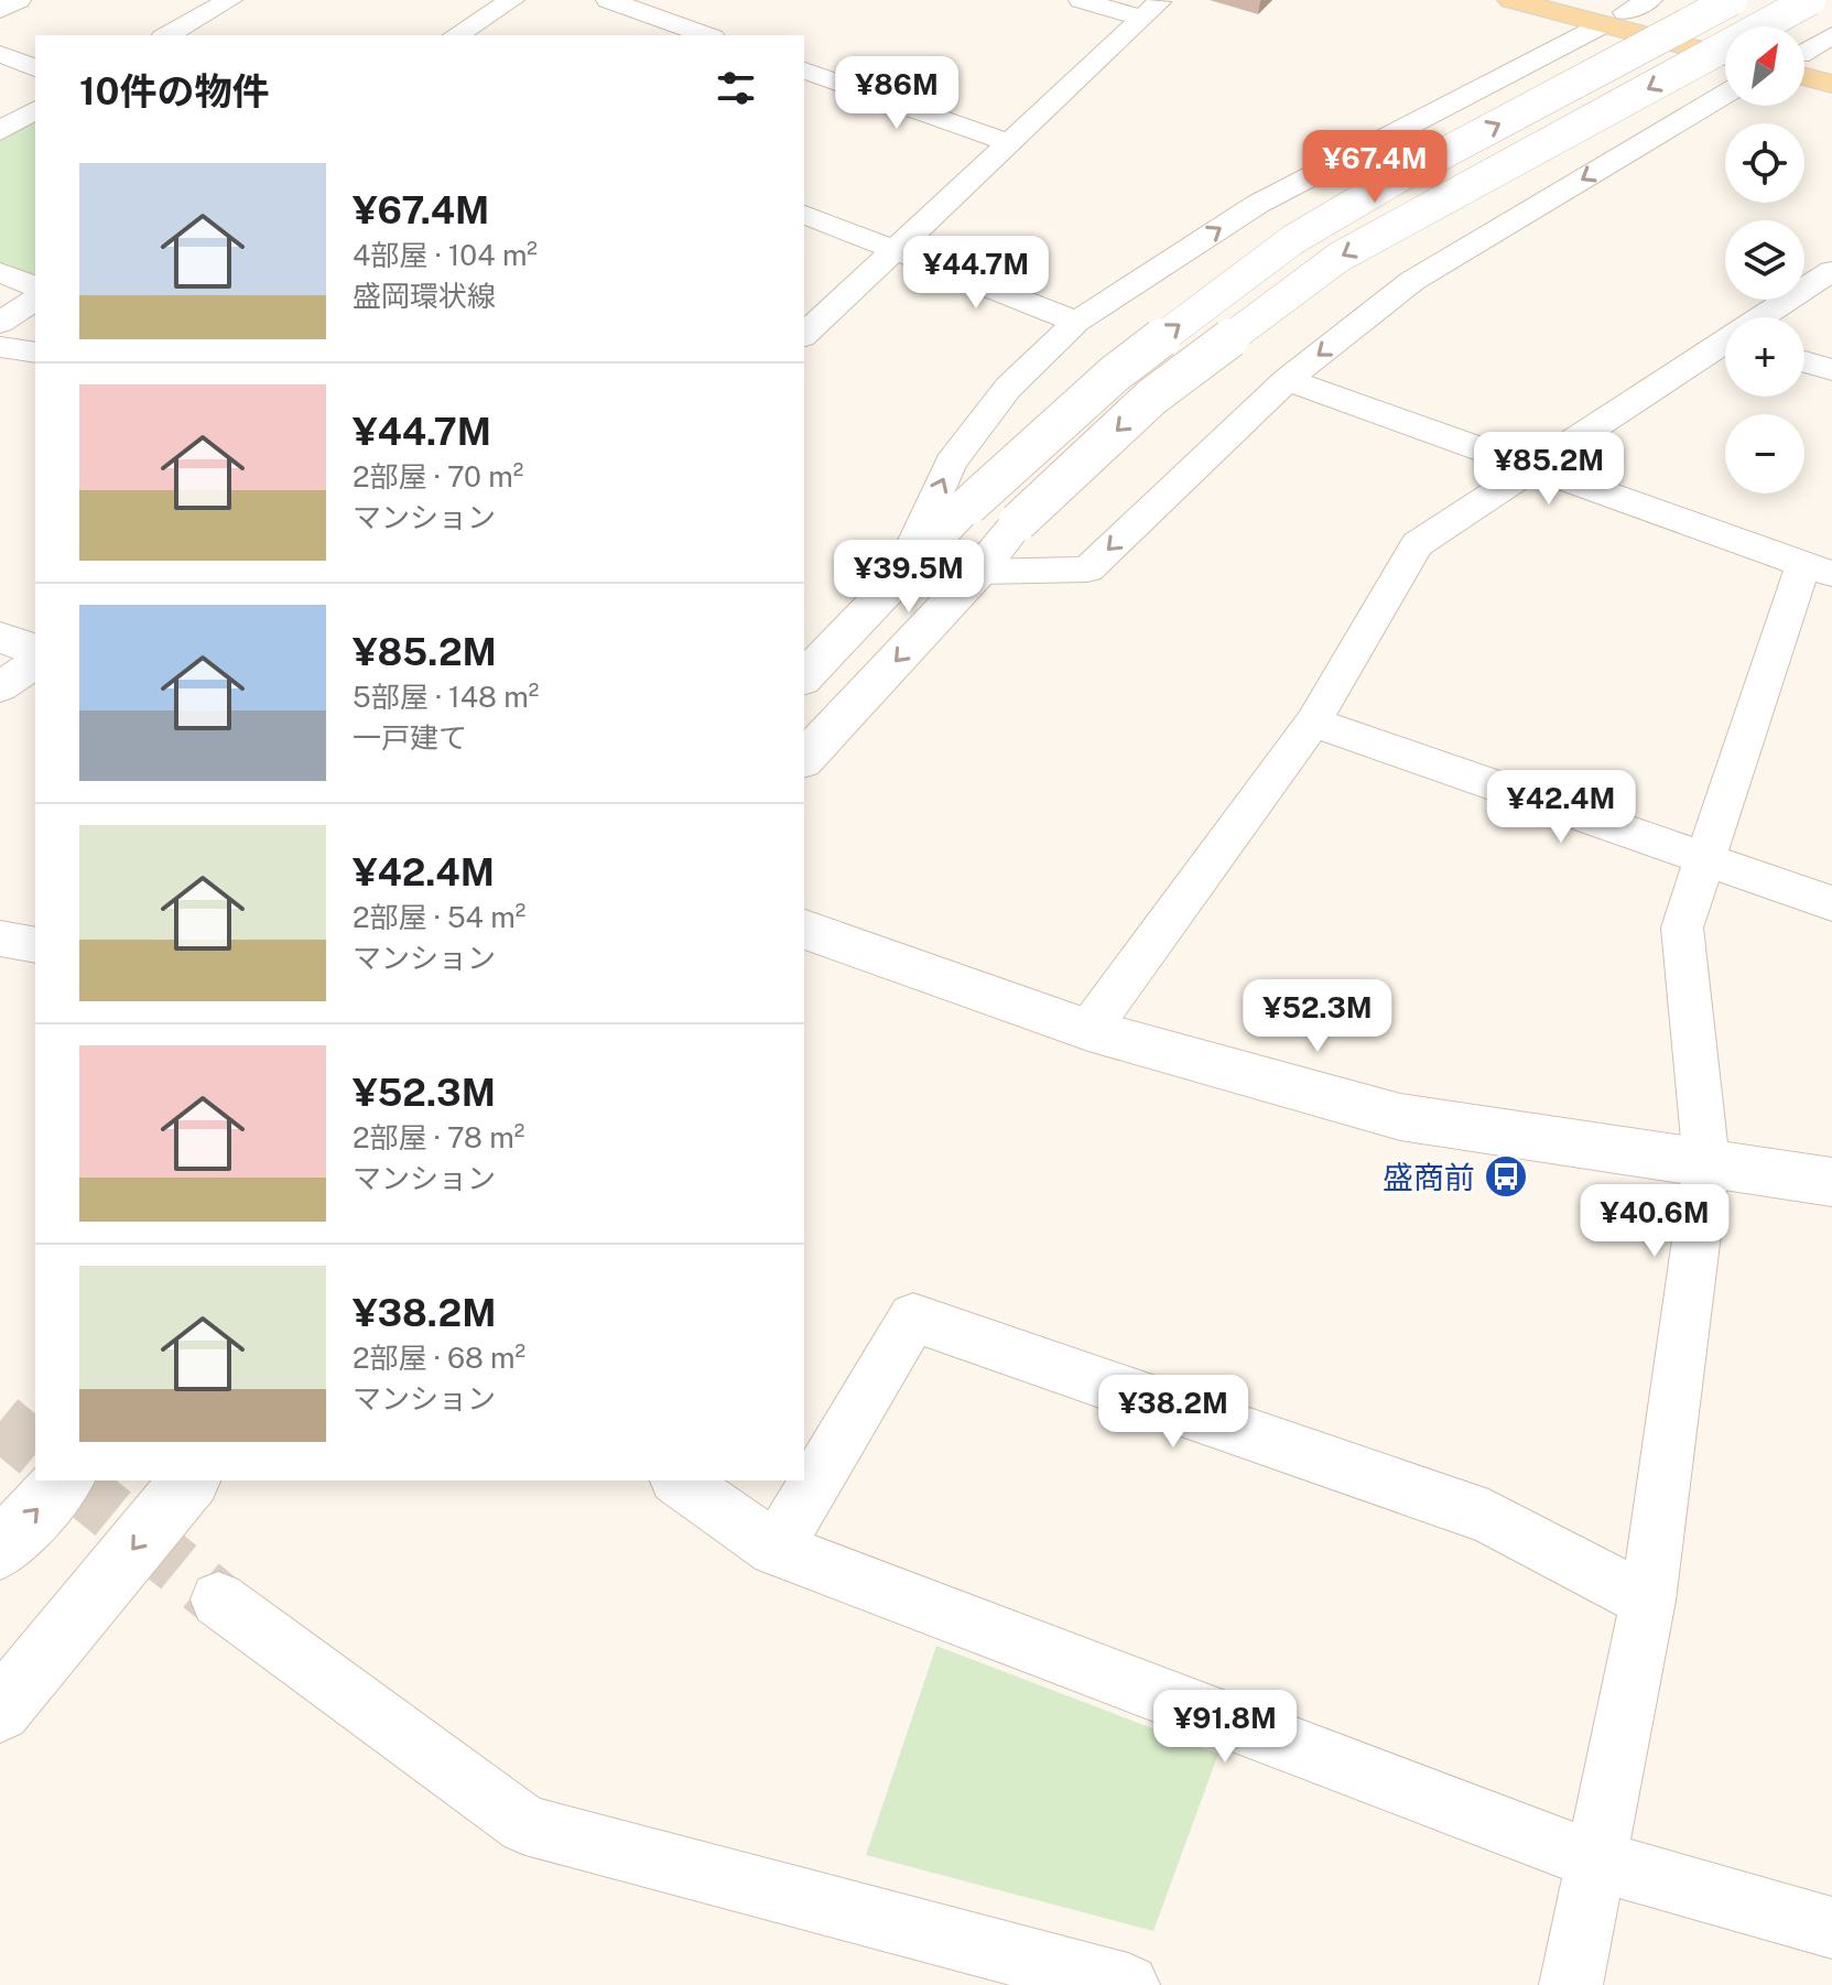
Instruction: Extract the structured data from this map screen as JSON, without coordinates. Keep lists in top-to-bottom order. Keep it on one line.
{"places":{"bus stop":["盛商前"]},"north":"top right","page":{"map_buttons":["+","−"],"heading":"10件の物件","price":["¥86M","¥67.4M","¥44.7M","¥85.2M","¥39.5M","¥42.4M","¥52.3M","¥40.6M","¥38.2M","¥91.8M"],"list":[{"name":"¥67.4M","note":"4部屋 · 104 m² · 盛岡環状線"},{"name":"¥44.7M","note":"2部屋 · 70 m² · マンション"},{"name":"¥85.2M","note":"5部屋 · 148 m² · 一戸建て"},{"name":"¥42.4M","note":"2部屋 · 54 m² · マンション"},{"name":"¥52.3M","note":"2部屋 · 78 m² · マンション"},{"name":"¥38.2M","note":"2部屋 · 68 m² · マンション"}]}}
